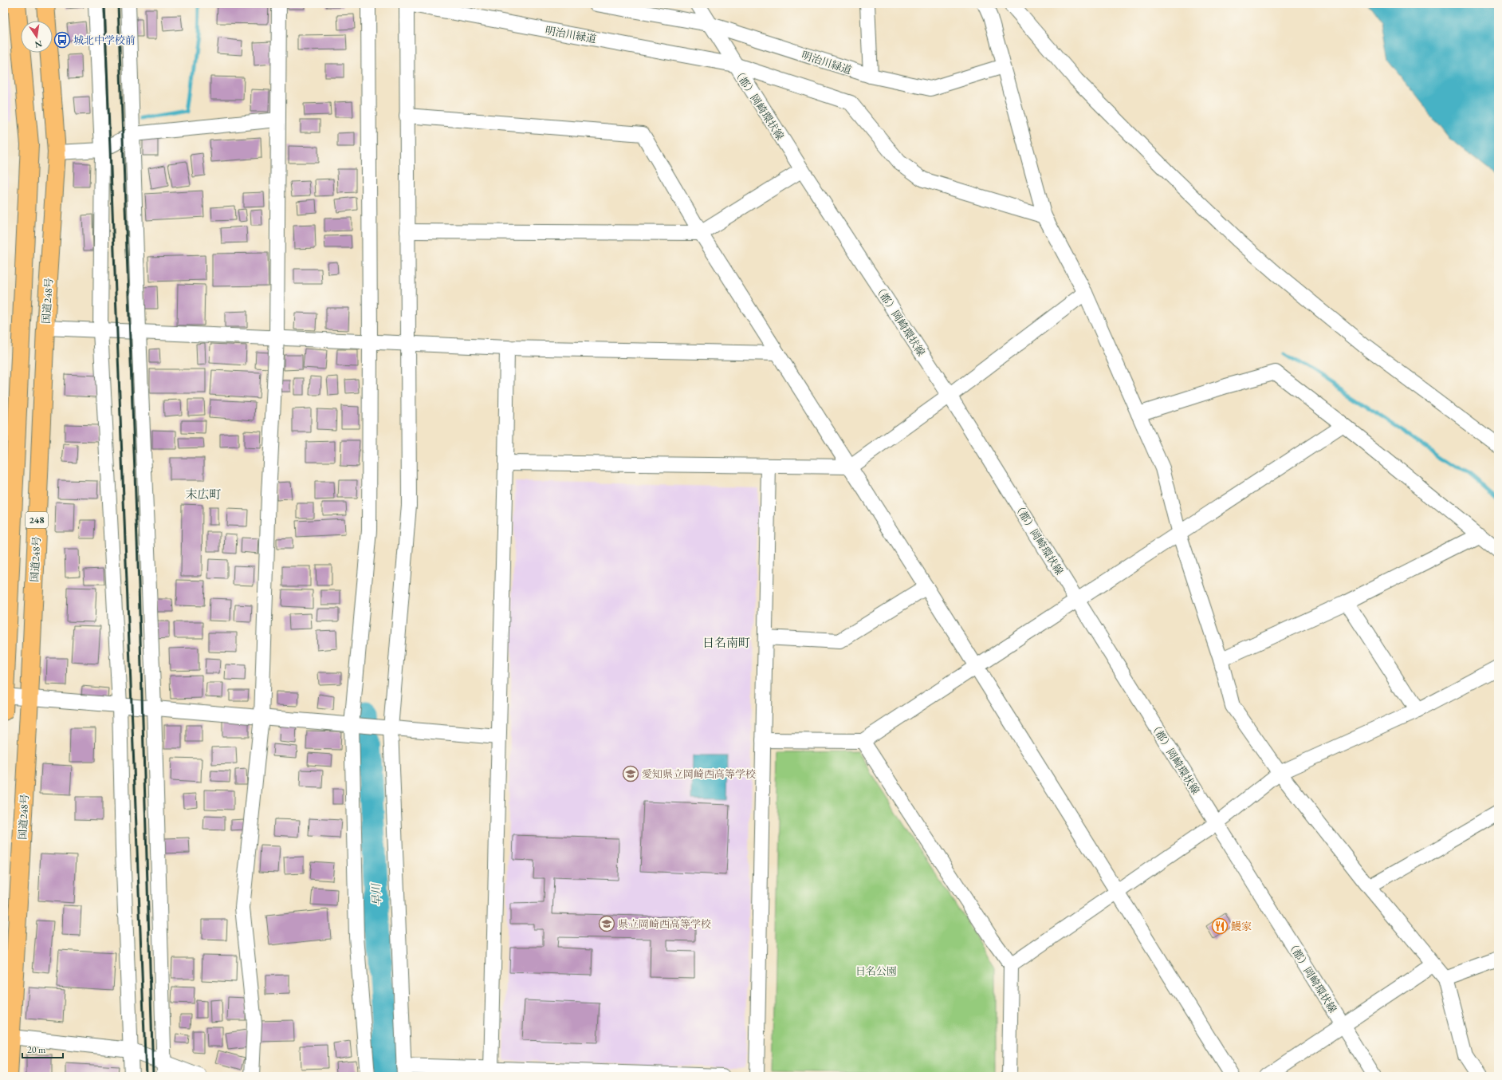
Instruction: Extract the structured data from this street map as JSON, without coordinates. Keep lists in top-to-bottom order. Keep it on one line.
{"streets":{"highway":["国道248号","248"],"street":["明治川緑道","（都）岡崎環状線"]},"crossings":[["明治川緑道","（都）岡崎環状線"]],"districts":["末広町","日名南町"],"water":["早川"],"parks":["日名公園"],"places":{"bus stop":["城北中学校前"],"school or university":["愛知県立岡崎西高等学校","県立岡崎西高等学校"],"restaurant":["鰻家"]},"scale_bar":"20 m","north":"bottom"}
